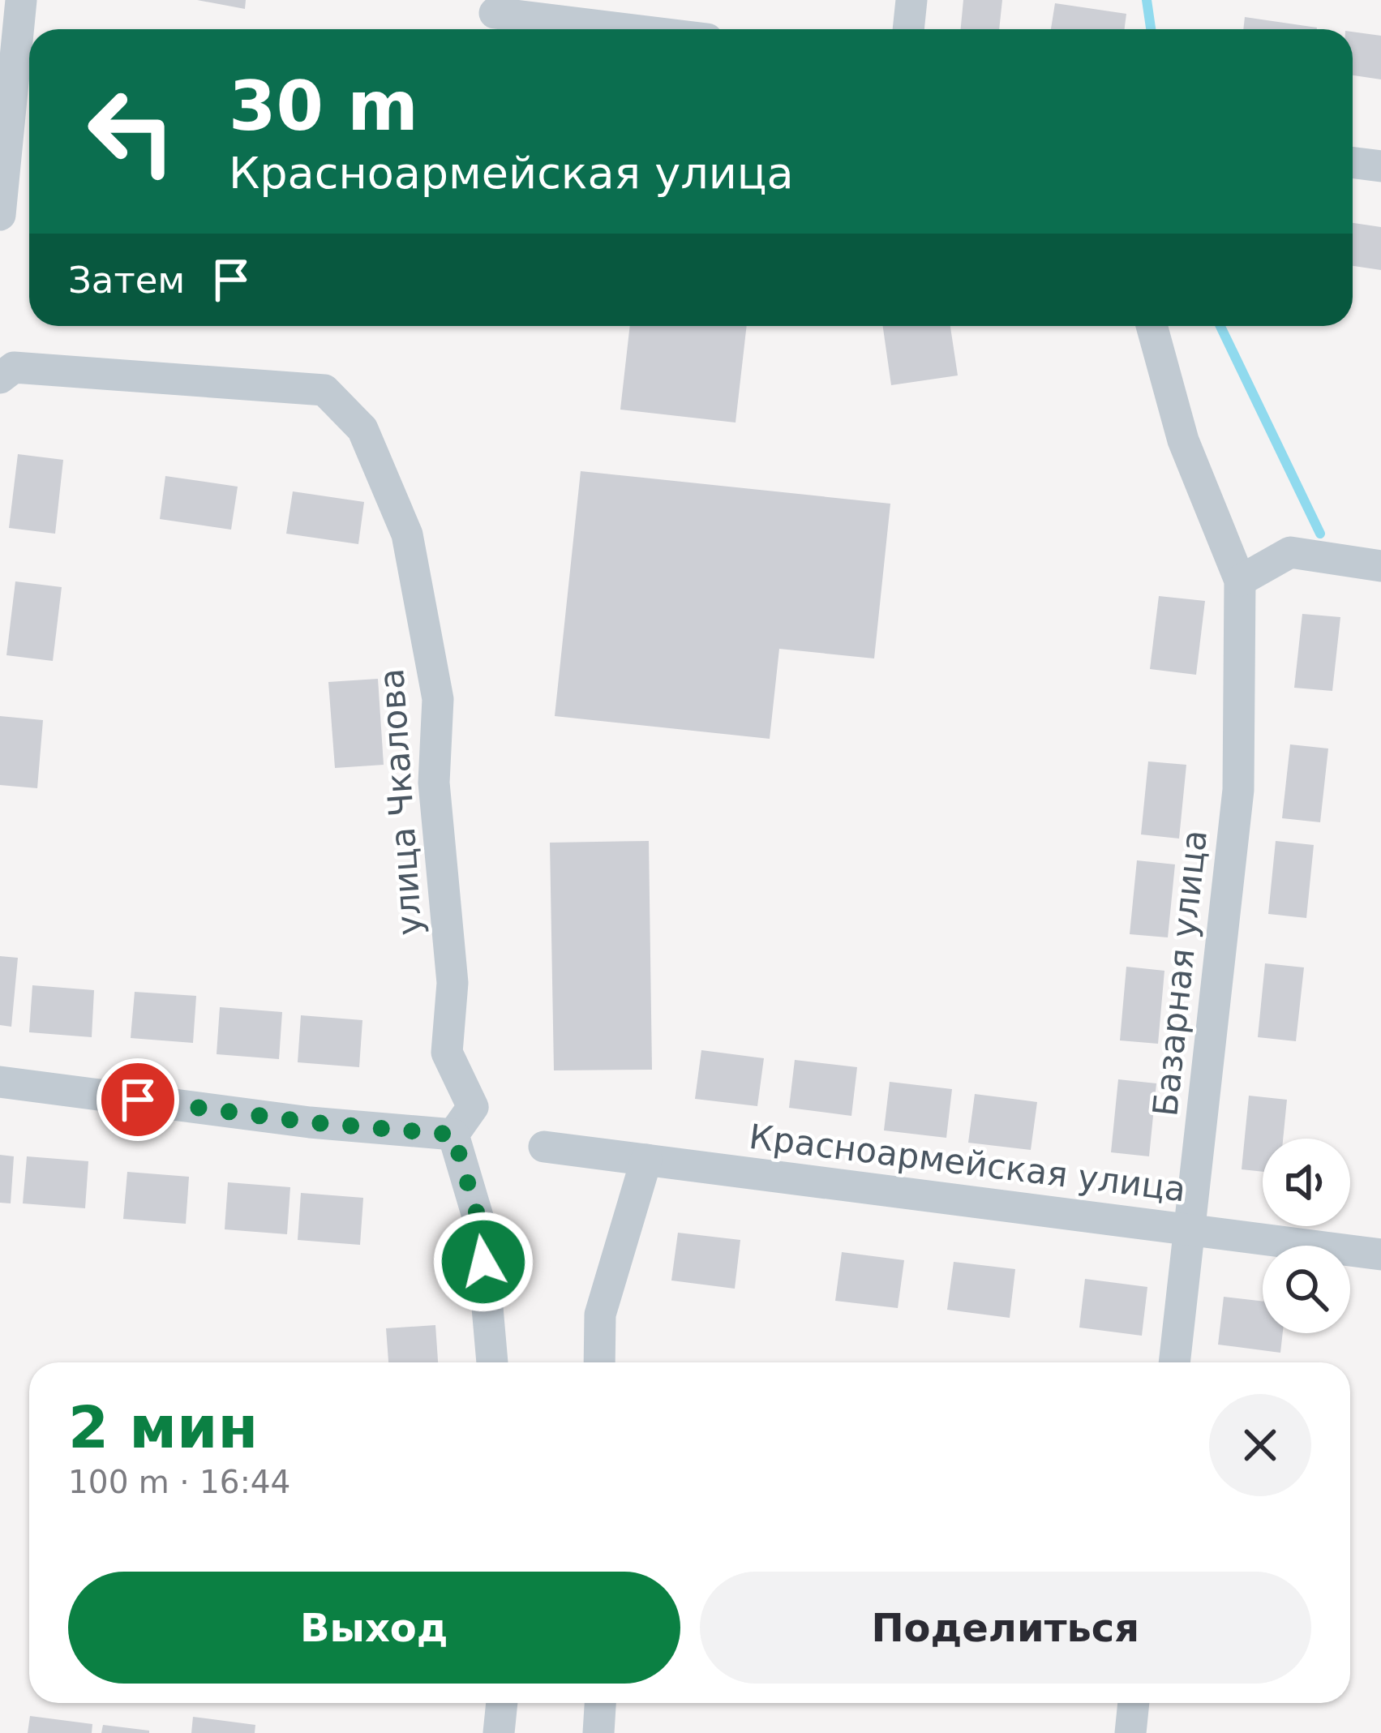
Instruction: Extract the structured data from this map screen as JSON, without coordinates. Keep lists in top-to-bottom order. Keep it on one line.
{"streets":{"street":["улица Чкалова","Базарная улица","Красноармейская улица"]},"crossings":[["Базарная улица","Красноармейская улица"]],"page":{"turn":["30 m","Красноармейская улица"],"then":"Затем","heading":["2 мин","100 m · 16:44"],"buttons":["Выход","Поделиться"]}}
